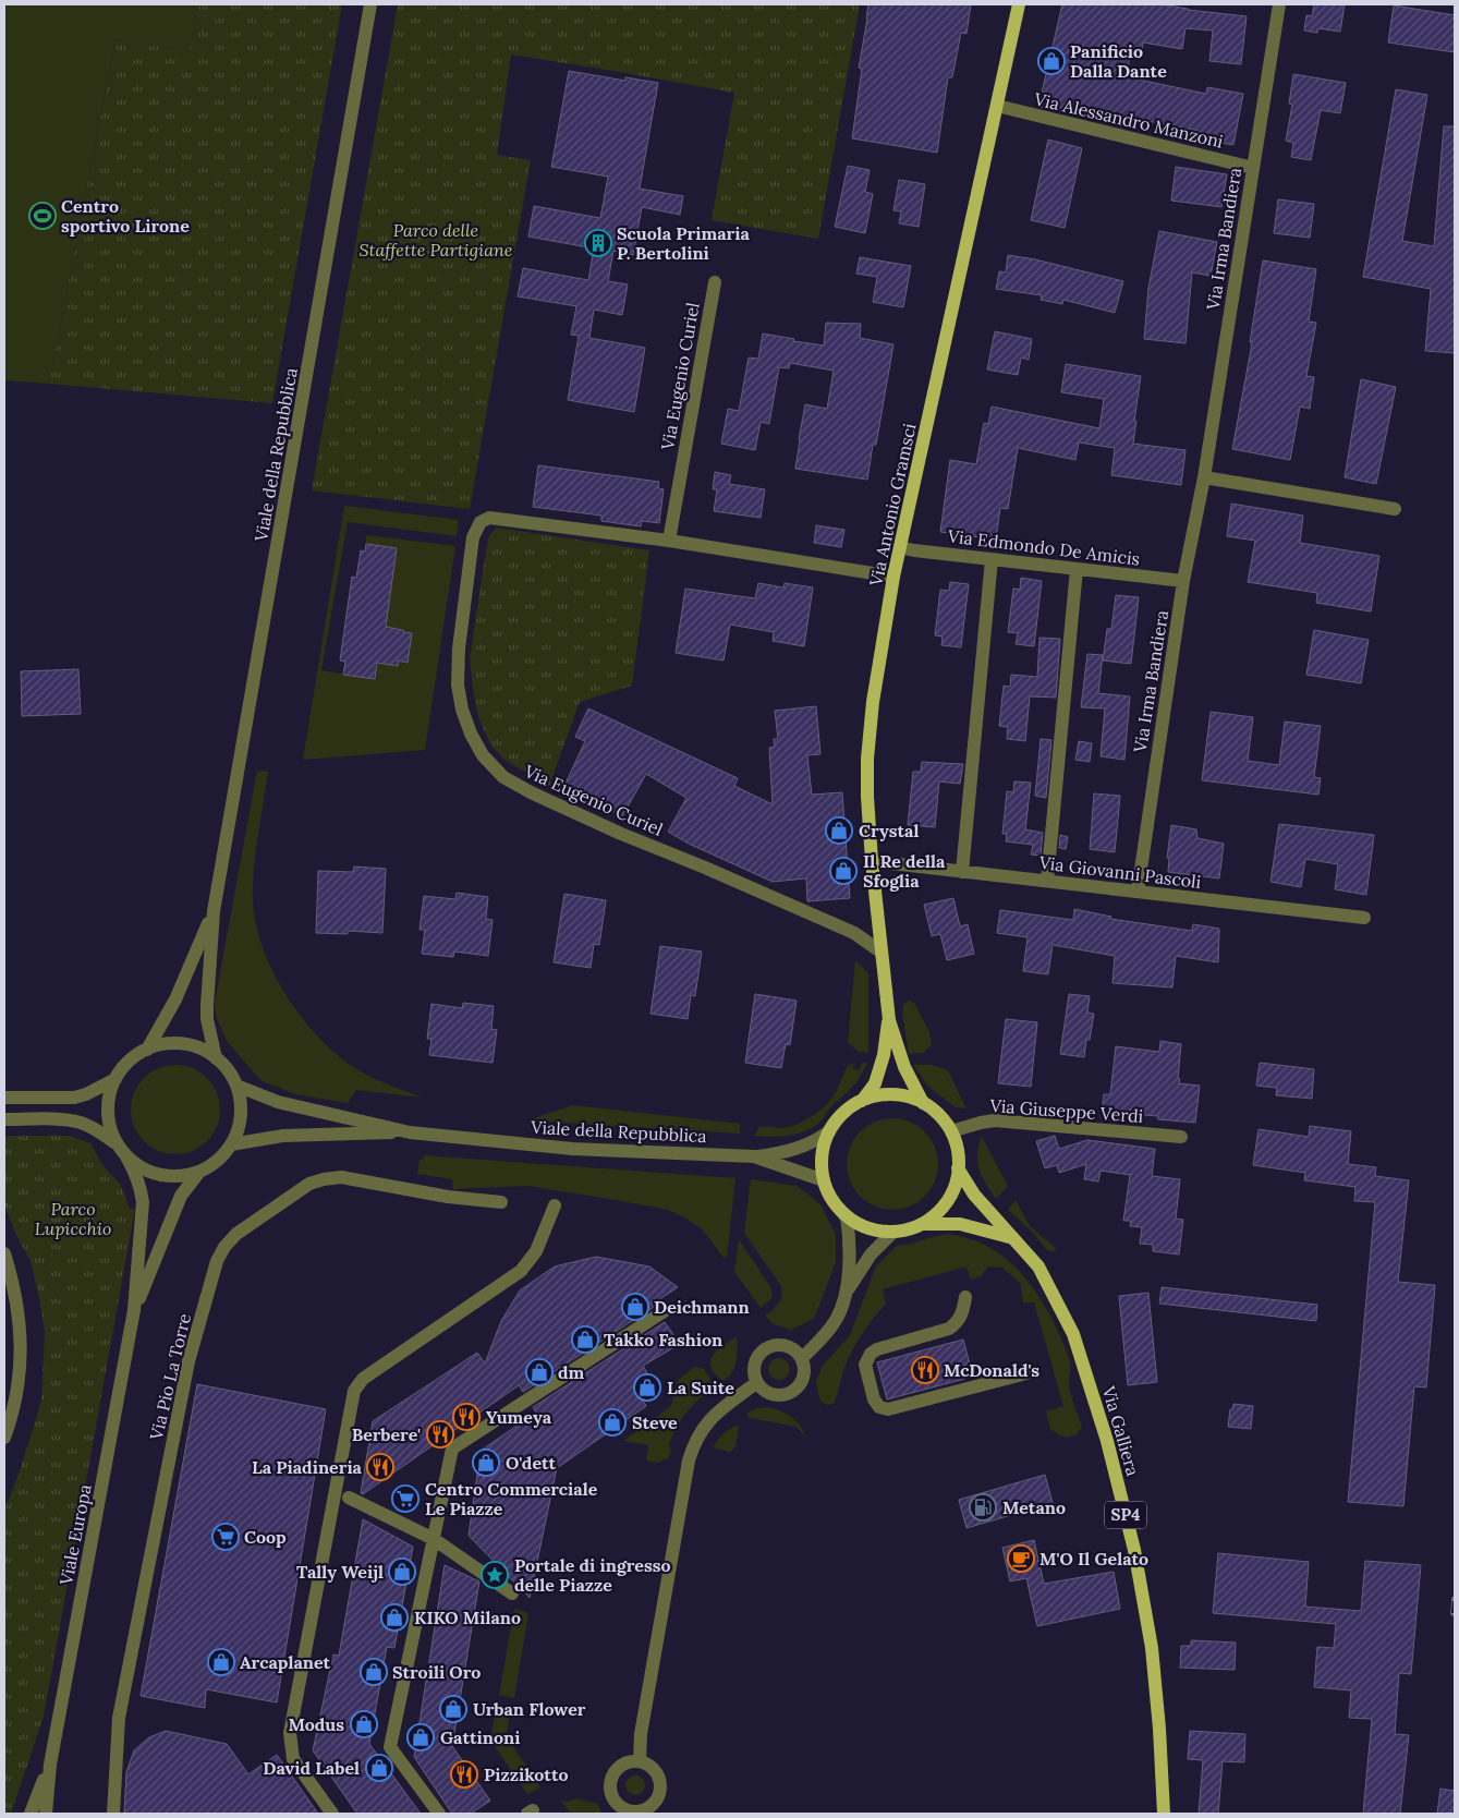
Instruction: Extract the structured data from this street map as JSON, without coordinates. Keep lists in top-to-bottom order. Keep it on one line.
{"streets":{"main road":["Via Antonio Gramsci","Via Galliera","SP4"],"street":["Via Alessandro Manzoni","Via Irma Bandiera","Via Eugenio Curiel","Viale della Repubblica","Via Edmondo De Amicis","Via Giovanni Pascoli","Via Giuseppe Verdi","Via Pio La Torre","Viale Europa"]},"crossings":[["Via Alessandro Manzoni","Via Irma Bandiera"],["Via Alessandro Manzoni","Via Antonio Gramsci"],["Via Irma Bandiera","Via Edmondo De Amicis"],["Via Irma Bandiera","Via Giovanni Pascoli"],["Via Eugenio Curiel","Via Antonio Gramsci"],["Viale della Repubblica","Viale Europa"],["Via Antonio Gramsci","Via Edmondo De Amicis"],["Via Antonio Gramsci","Via Giovanni Pascoli"]],"parks":["Parco delle Staffette Partigiane","Parco Lupicchio"],"places":{"shop":["Panificio Dalla Dante","Crystal","Il Re della Sfoglia","Deichmann","Takko Fashion","dm","La Suite","Steve","O'dett","Tally Weijl","KIKO Milano","Arcaplanet","Stroili Oro","Urban Flower","Modus","Gattinoni","David Label"],"sports":["Centro sportivo Lirone"],"building":["Scuola Primaria P. Bertolini"],"restaurant":["McDonald's","Yumeya","Berbere'","La Piadineria","Pizzikotto"],"supermarket":["Centro Commerciale Le Piazze","Coop"],"fuel station":["Metano"],"cafe":["M'O Il Gelato"],"place":["Portale di ingresso delle Piazze"]}}
